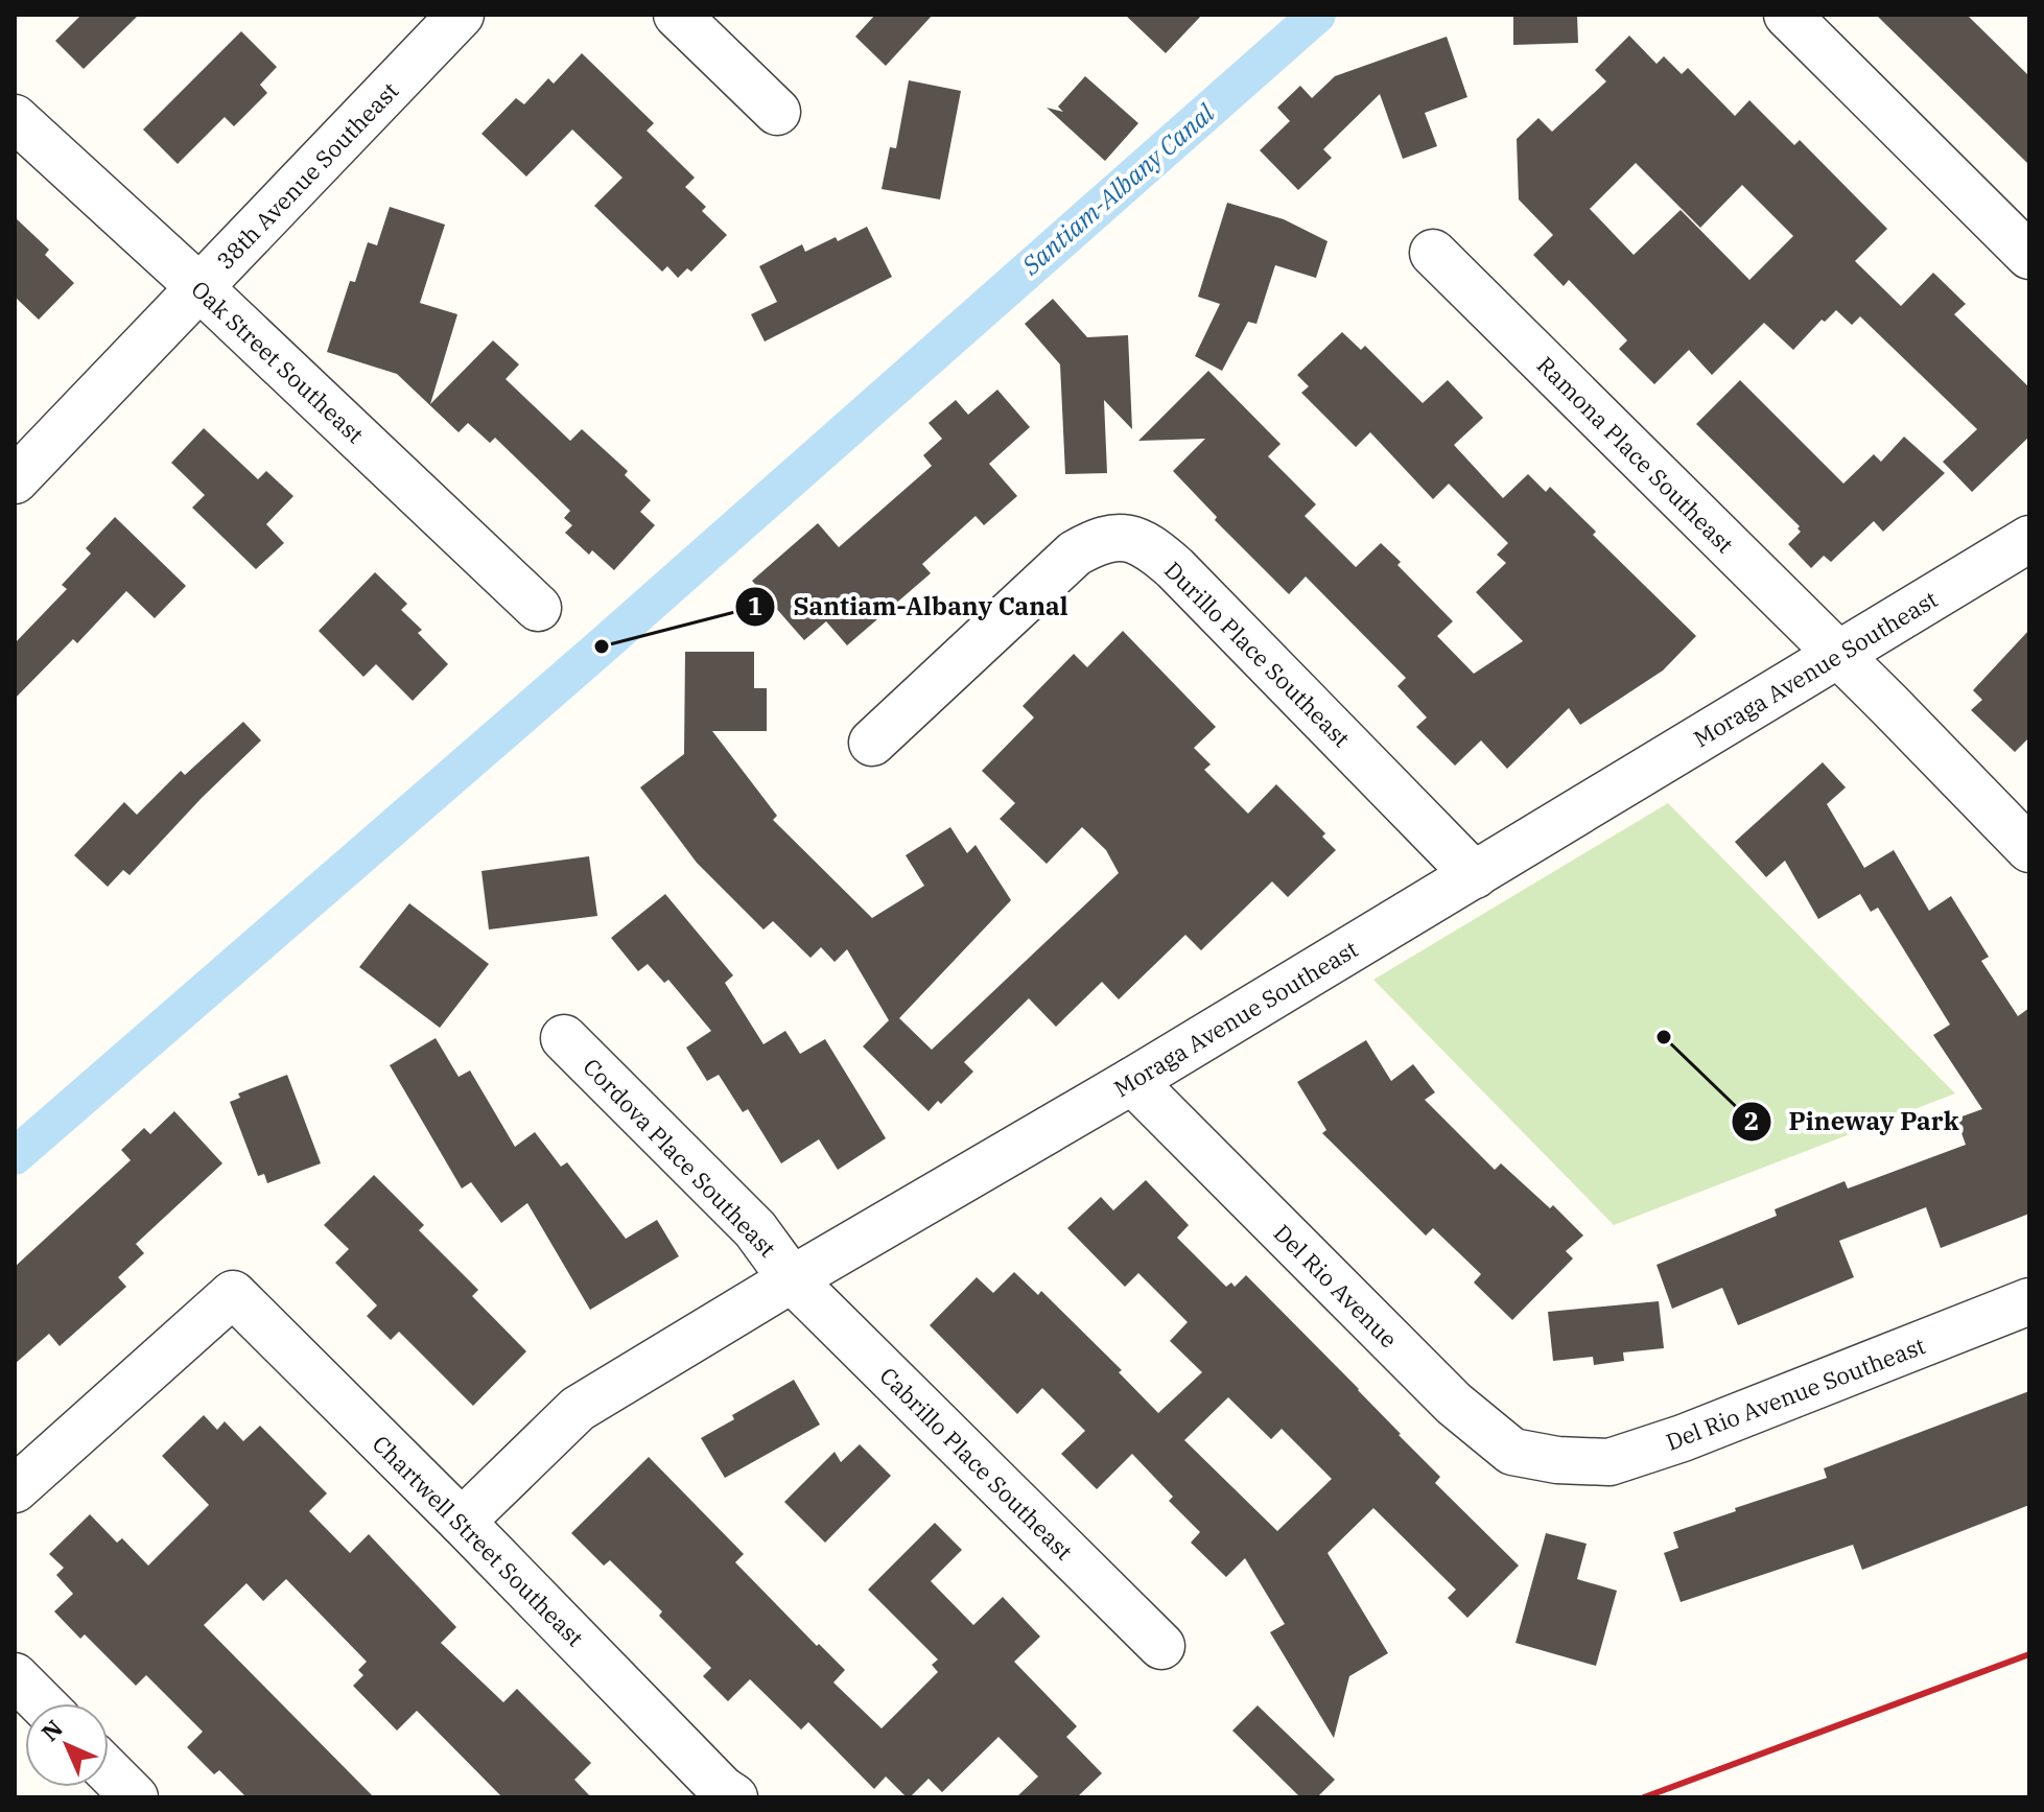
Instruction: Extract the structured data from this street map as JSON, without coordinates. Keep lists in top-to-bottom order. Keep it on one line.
{"streets":{"street":["38th Avenue Southeast","Oak Street Southeast","Ramona Place Southeast","Durillo Place Southeast","Moraga Avenue Southeast","Cordova Place Southeast","Del Rio Avenue","Del Rio Avenue Southeast","Cabrillo Place Southeast","Chartwell Street Southeast"]},"crossings":[["38th Avenue Southeast","Oak Street Southeast"],["Ramona Place Southeast","Moraga Avenue Southeast"],["Durillo Place Southeast","Moraga Avenue Southeast"],["Moraga Avenue Southeast","Cordova Place Southeast"],["Moraga Avenue Southeast","Del Rio Avenue"],["Moraga Avenue Southeast","Cabrillo Place Southeast"],["Moraga Avenue Southeast","Chartwell Street Southeast"],["Cordova Place Southeast","Cabrillo Place Southeast"],["Del Rio Avenue","Del Rio Avenue Southeast"]],"water":["Santiam-Albany Canal"],"places":["Santiam-Albany Canal","Pineway Park"],"north":"top left"}
